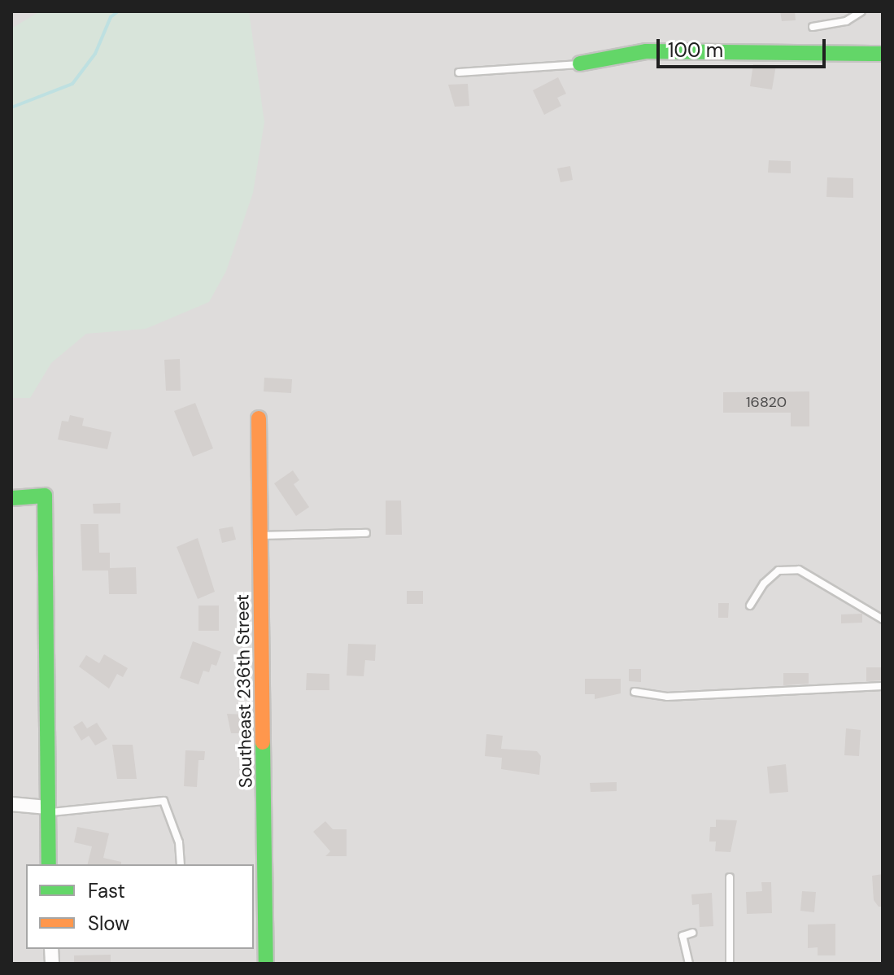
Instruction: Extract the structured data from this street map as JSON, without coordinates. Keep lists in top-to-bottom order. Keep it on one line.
{"streets":{"street":["Southeast 236th Street"]},"house_numbers":["16820"],"legend":["Fast","Slow"],"scale_bar":"100 m"}
